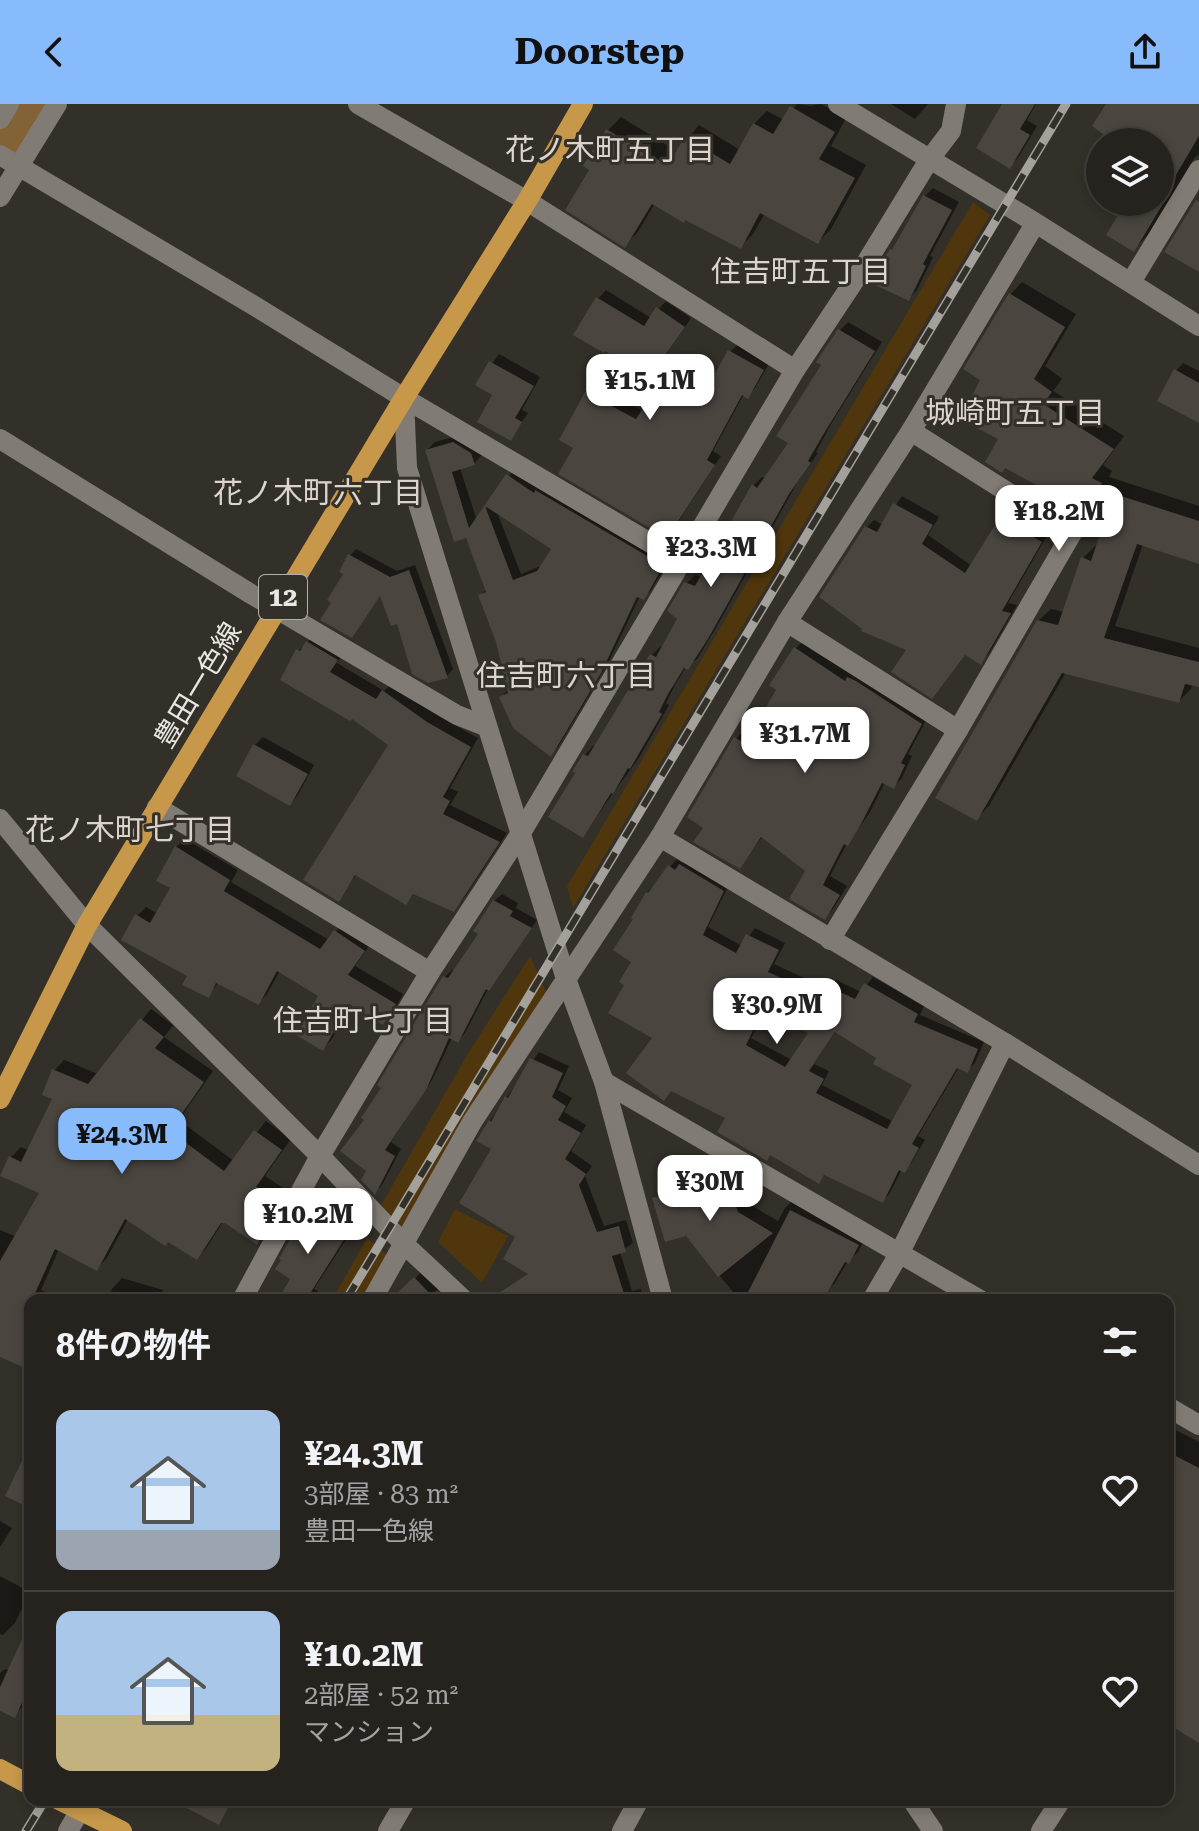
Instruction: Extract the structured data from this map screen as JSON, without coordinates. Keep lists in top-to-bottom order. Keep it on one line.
{"streets":{"main road":["12","豊田一色線"]},"districts":["花ノ木町五丁目","住吉町五丁目","城崎町五丁目","花ノ木町六丁目","住吉町六丁目","花ノ木町七丁目","住吉町七丁目"],"page":{"header":"Doorstep","price":["¥15.1M","¥18.2M","¥23.3M","¥31.7M","¥30.9M","¥24.3M","¥30M","¥10.2M"],"heading":"8件の物件","list":[{"name":"¥24.3M","note":"3部屋 · 83 m² · 豊田一色線"},{"name":"¥10.2M","note":"2部屋 · 52 m² · マンション"}]}}
